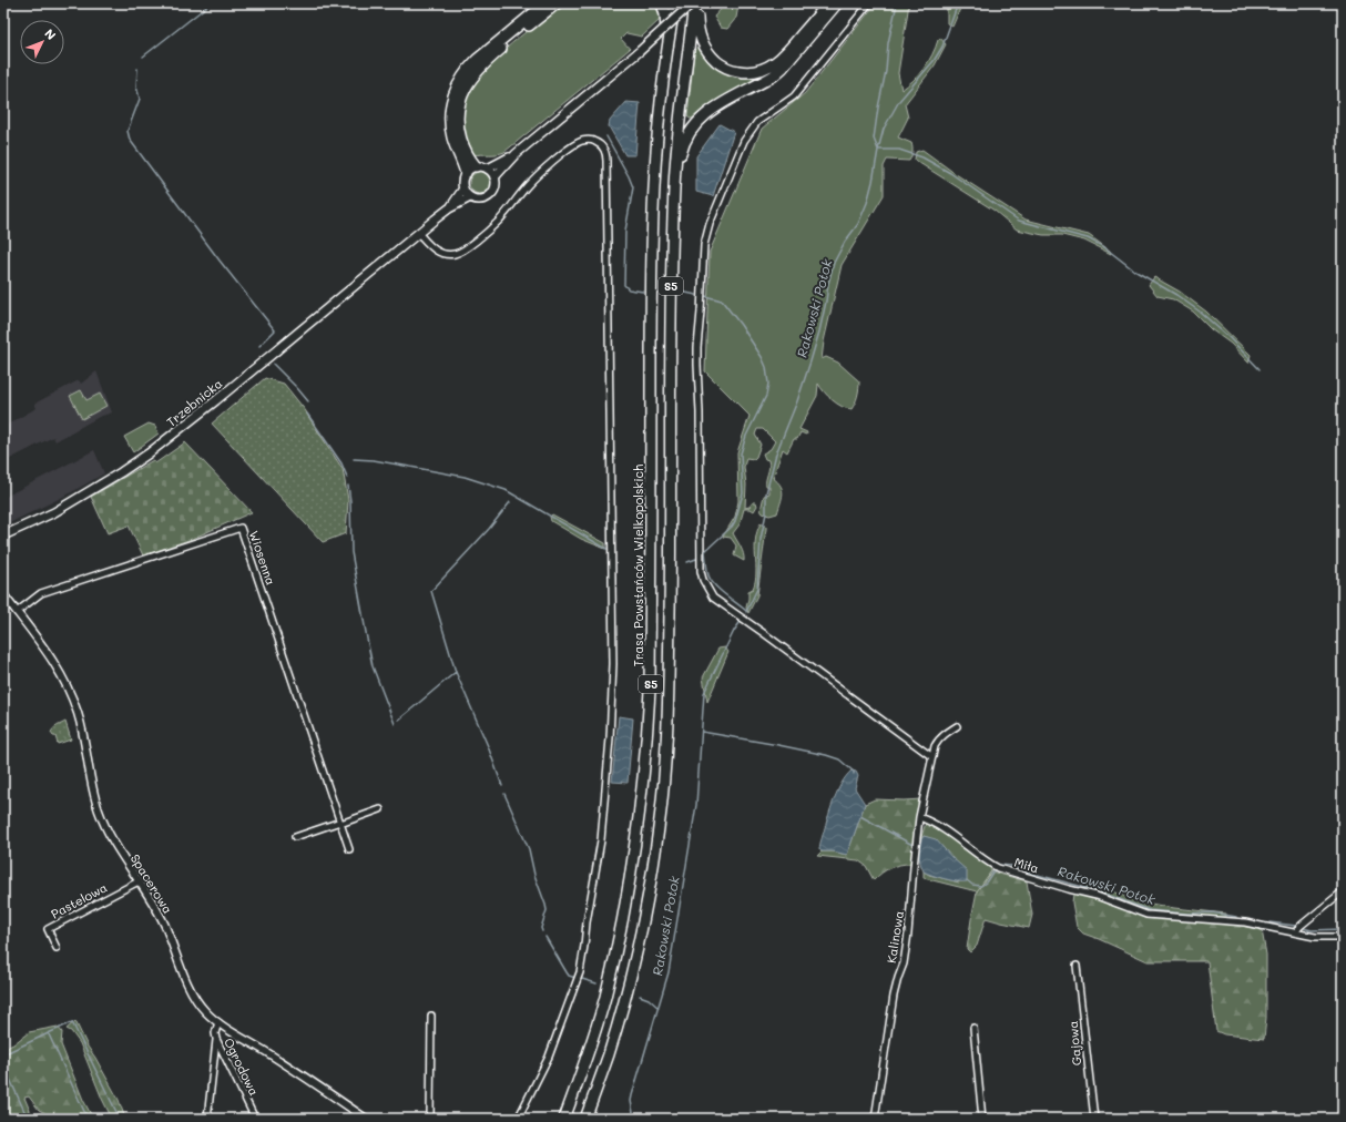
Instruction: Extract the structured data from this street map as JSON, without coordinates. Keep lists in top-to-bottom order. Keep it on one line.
{"streets":{"highway":["S5","Trasa Powstańców Wielkopolskich"],"main road":["Trzebnicka"],"street":["Wiosenna","Miła","Spacerowa","Pastelowa","Kalinowa","Gajowa","Ogrodowa"]},"crossings":[["Wiosenna","Spacerowa"],["Miła","Kalinowa"],["Spacerowa","Pastelowa"],["Spacerowa","Ogrodowa"]],"water":["Rakowski Potok"],"north":"top right"}
